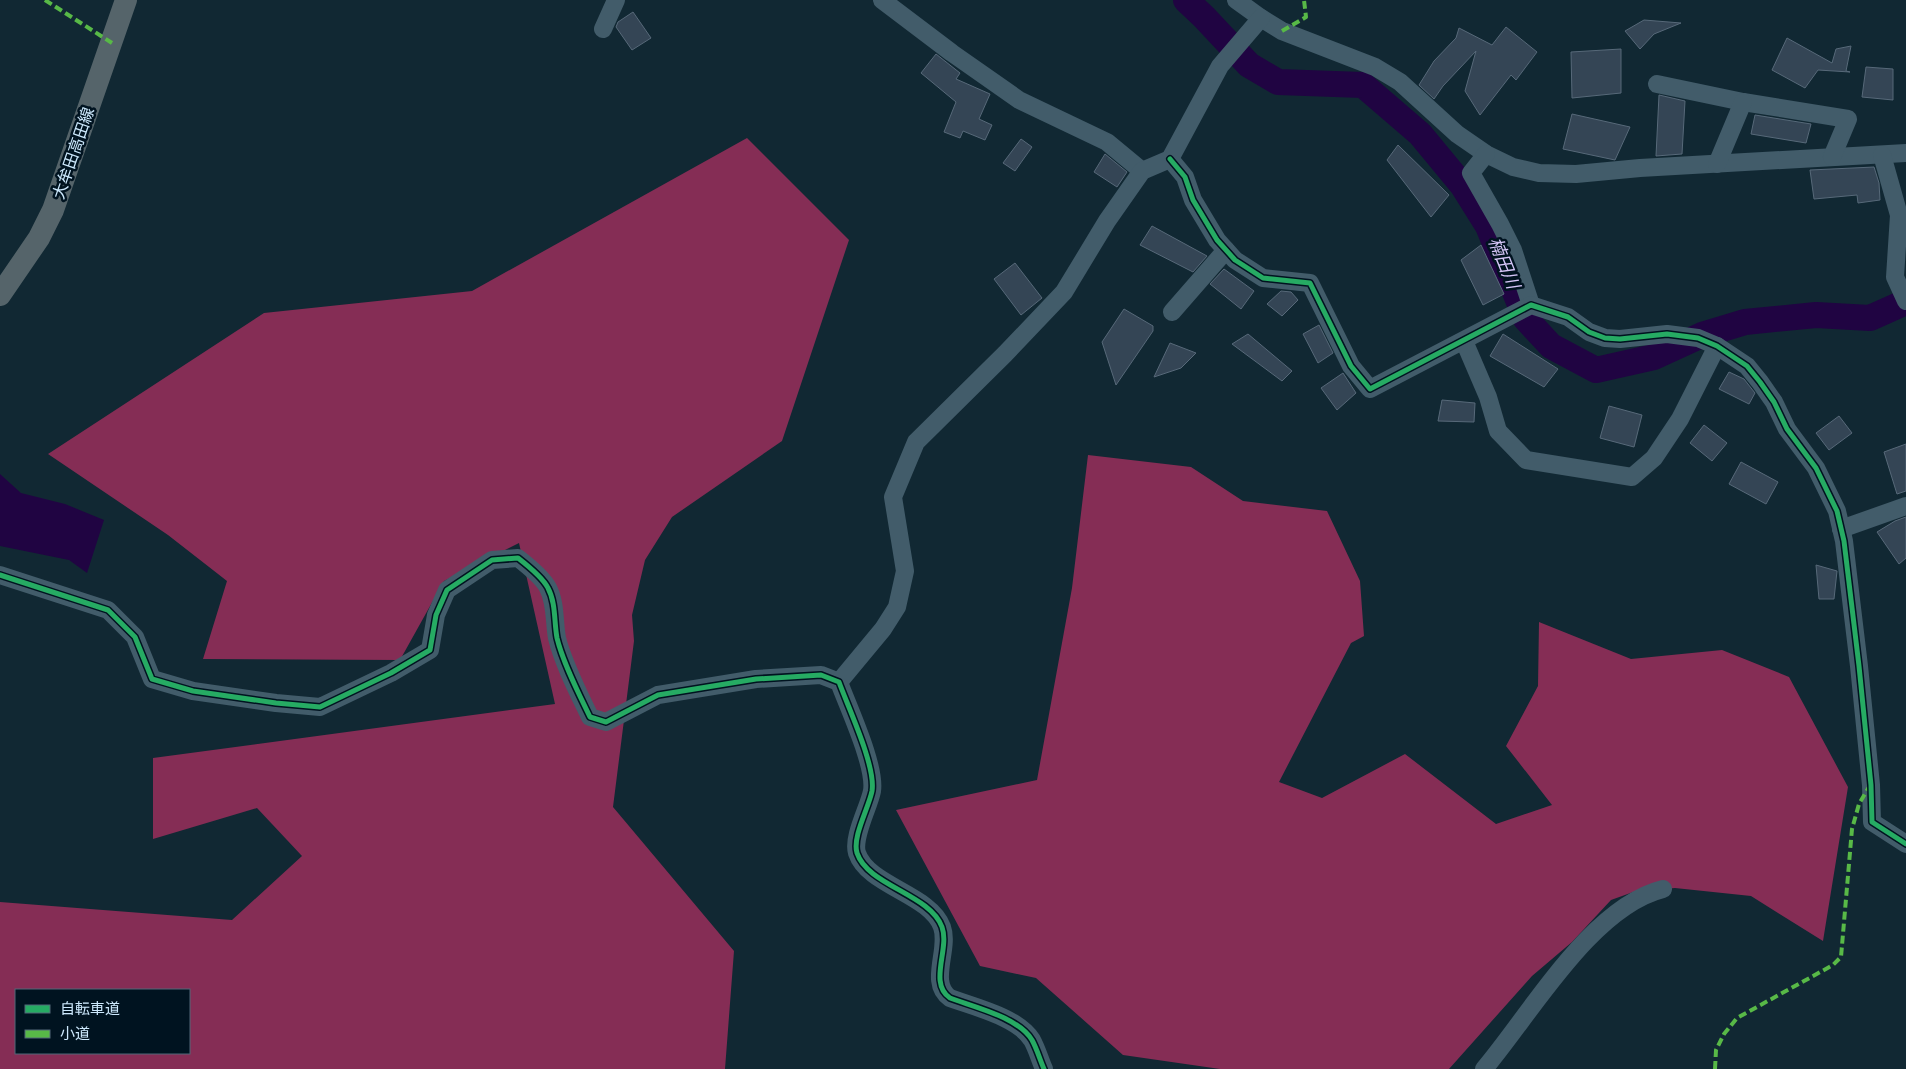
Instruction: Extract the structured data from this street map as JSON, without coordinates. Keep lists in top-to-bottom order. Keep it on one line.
{"streets":{"main road":["大牟田高田線"]},"water":["楠田川"],"legend":["自転車道","小道"]}
